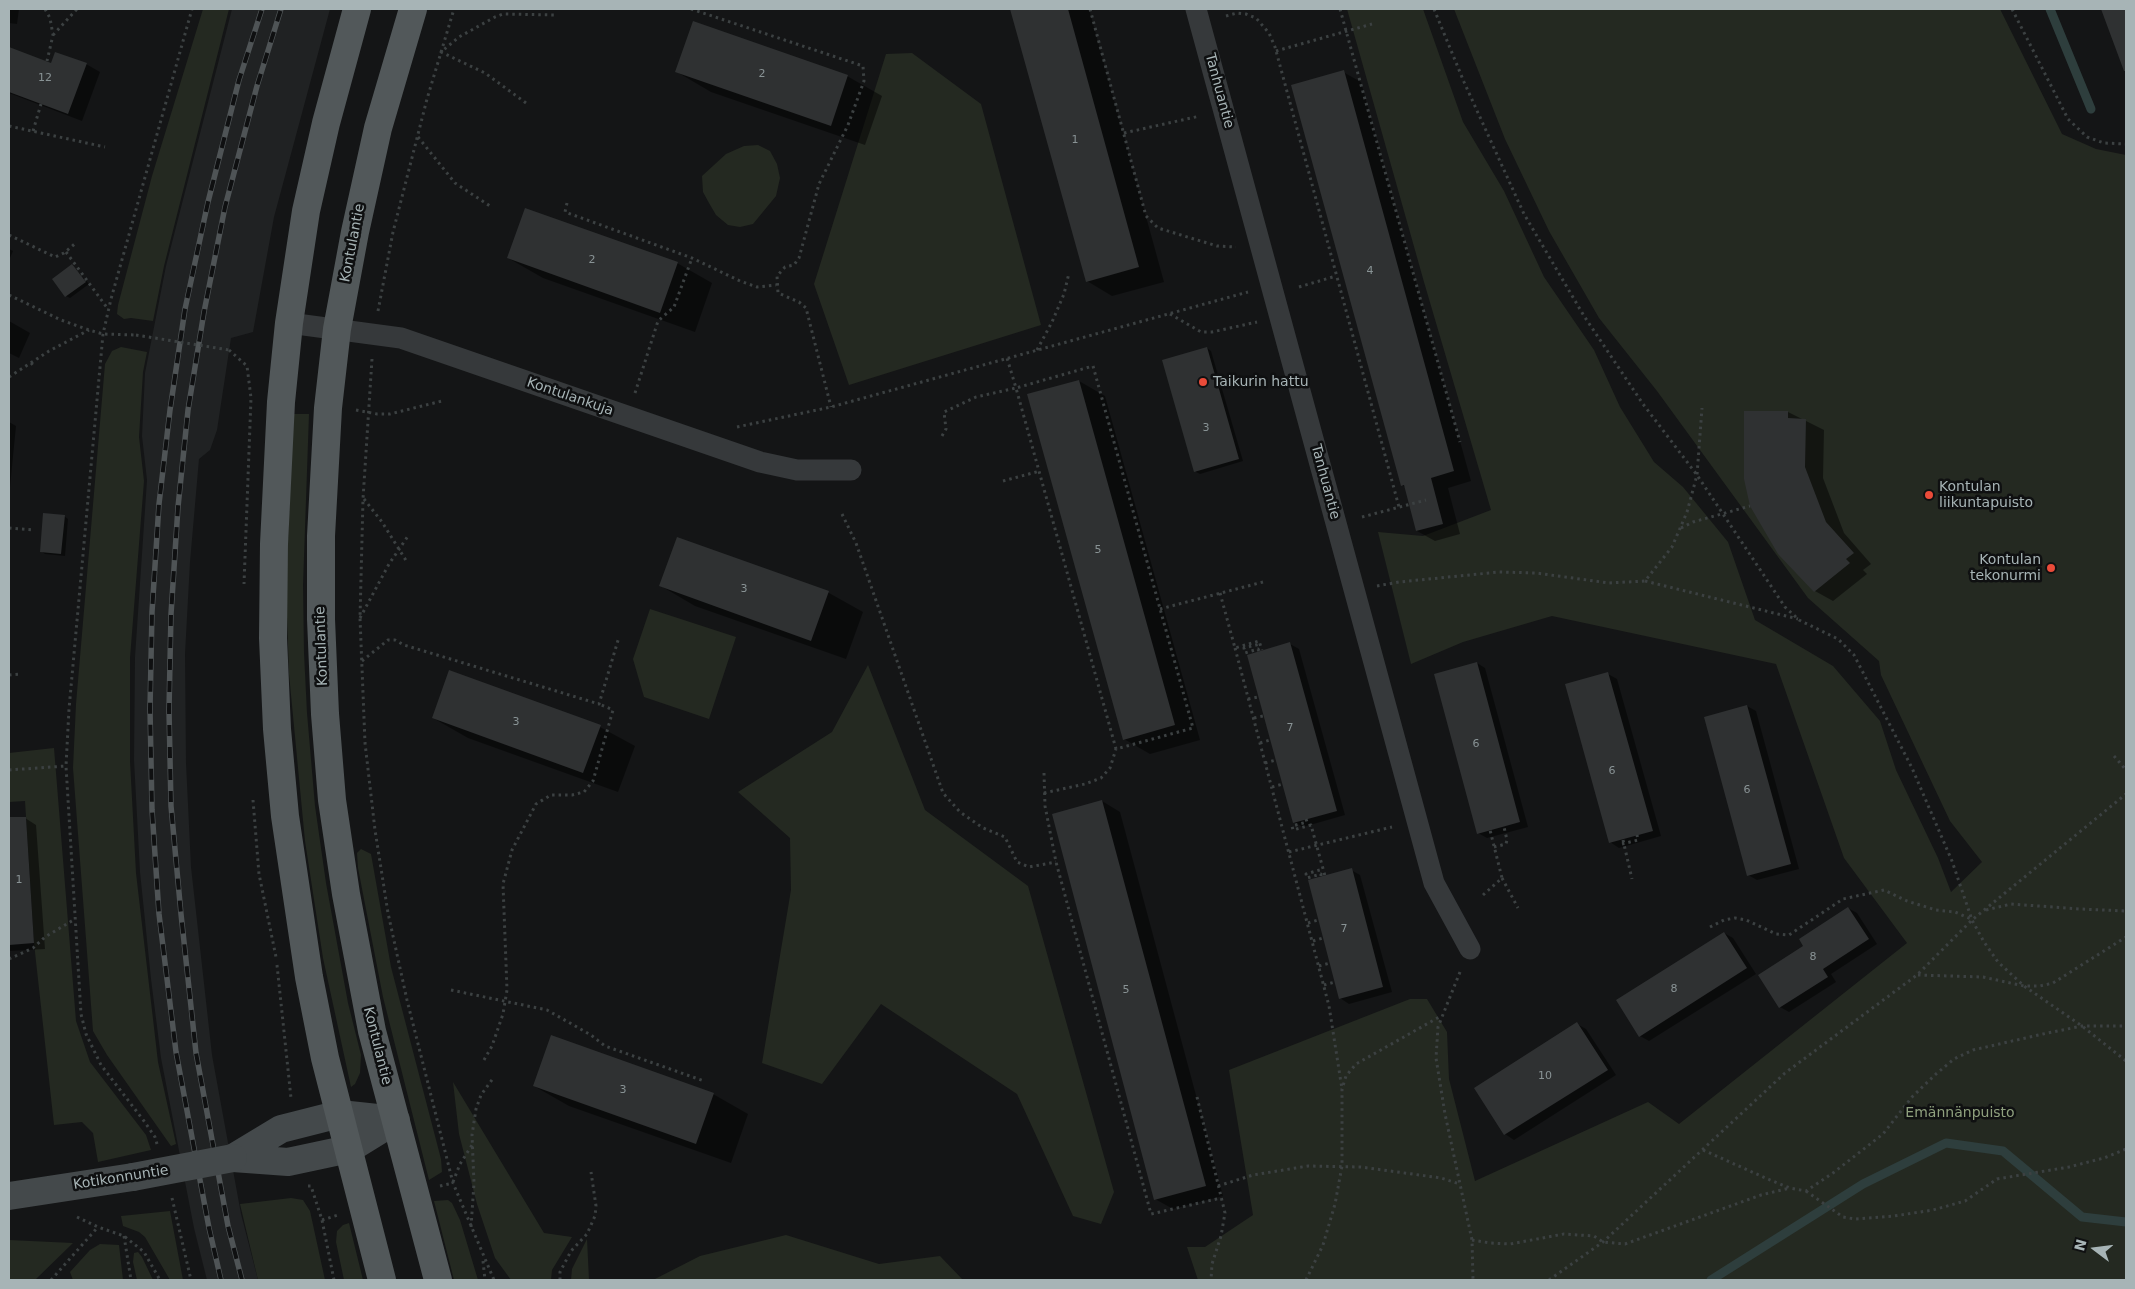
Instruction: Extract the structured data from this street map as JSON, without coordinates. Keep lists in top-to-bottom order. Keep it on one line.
{"streets":{"main road":["Kontulantie"],"street":["Tanhuantie","Kontulankuja","Kotikonnuntie"]},"crossings":[["Kontulantie","Kontulankuja"],["Kontulantie","Kotikonnuntie"]],"parks":["Emännänpuisto"],"places":["Taikurin hattu","Kontulan liikuntapuisto","Kontulan tekonurmi"],"house_numbers":["2","12","1","2","4","3","5","3","3","7","6","6","6","1","7","8","8","5","10","3"],"north":"left"}
